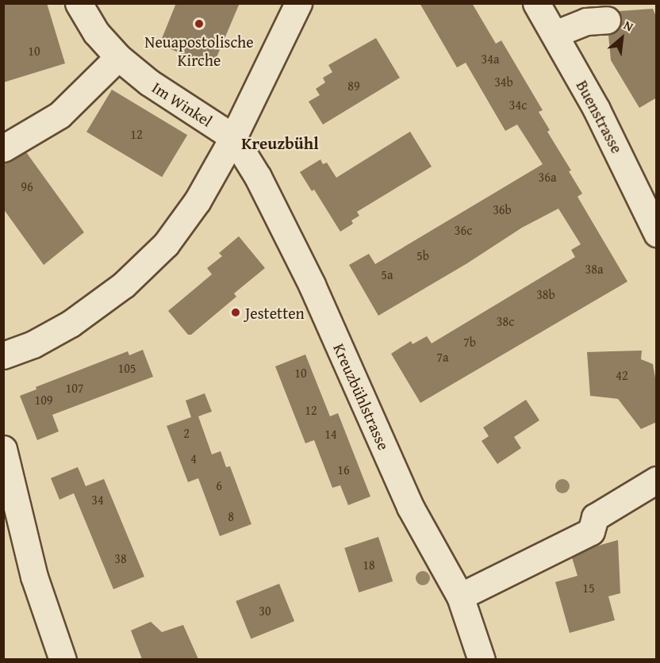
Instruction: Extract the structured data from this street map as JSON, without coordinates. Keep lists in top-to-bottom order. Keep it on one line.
{"streets":{"street":["Im Winkel","Buenstrasse","Kreuzbühlstrasse"]},"crossings":[["Im Winkel","Kreuzbühlstrasse"]],"districts":["Kreuzbühl"],"places":["Neuapostolische Kirche","Jestetten"],"house_numbers":["10","34a","34b","89","34c","12","36a","96","36b","36c","5b","38a","5a","38b","38c","7b","7a","105","10","42","107","109","12","2","14","4","16","6","34","8","38","18","15","30"],"north":"top right"}
